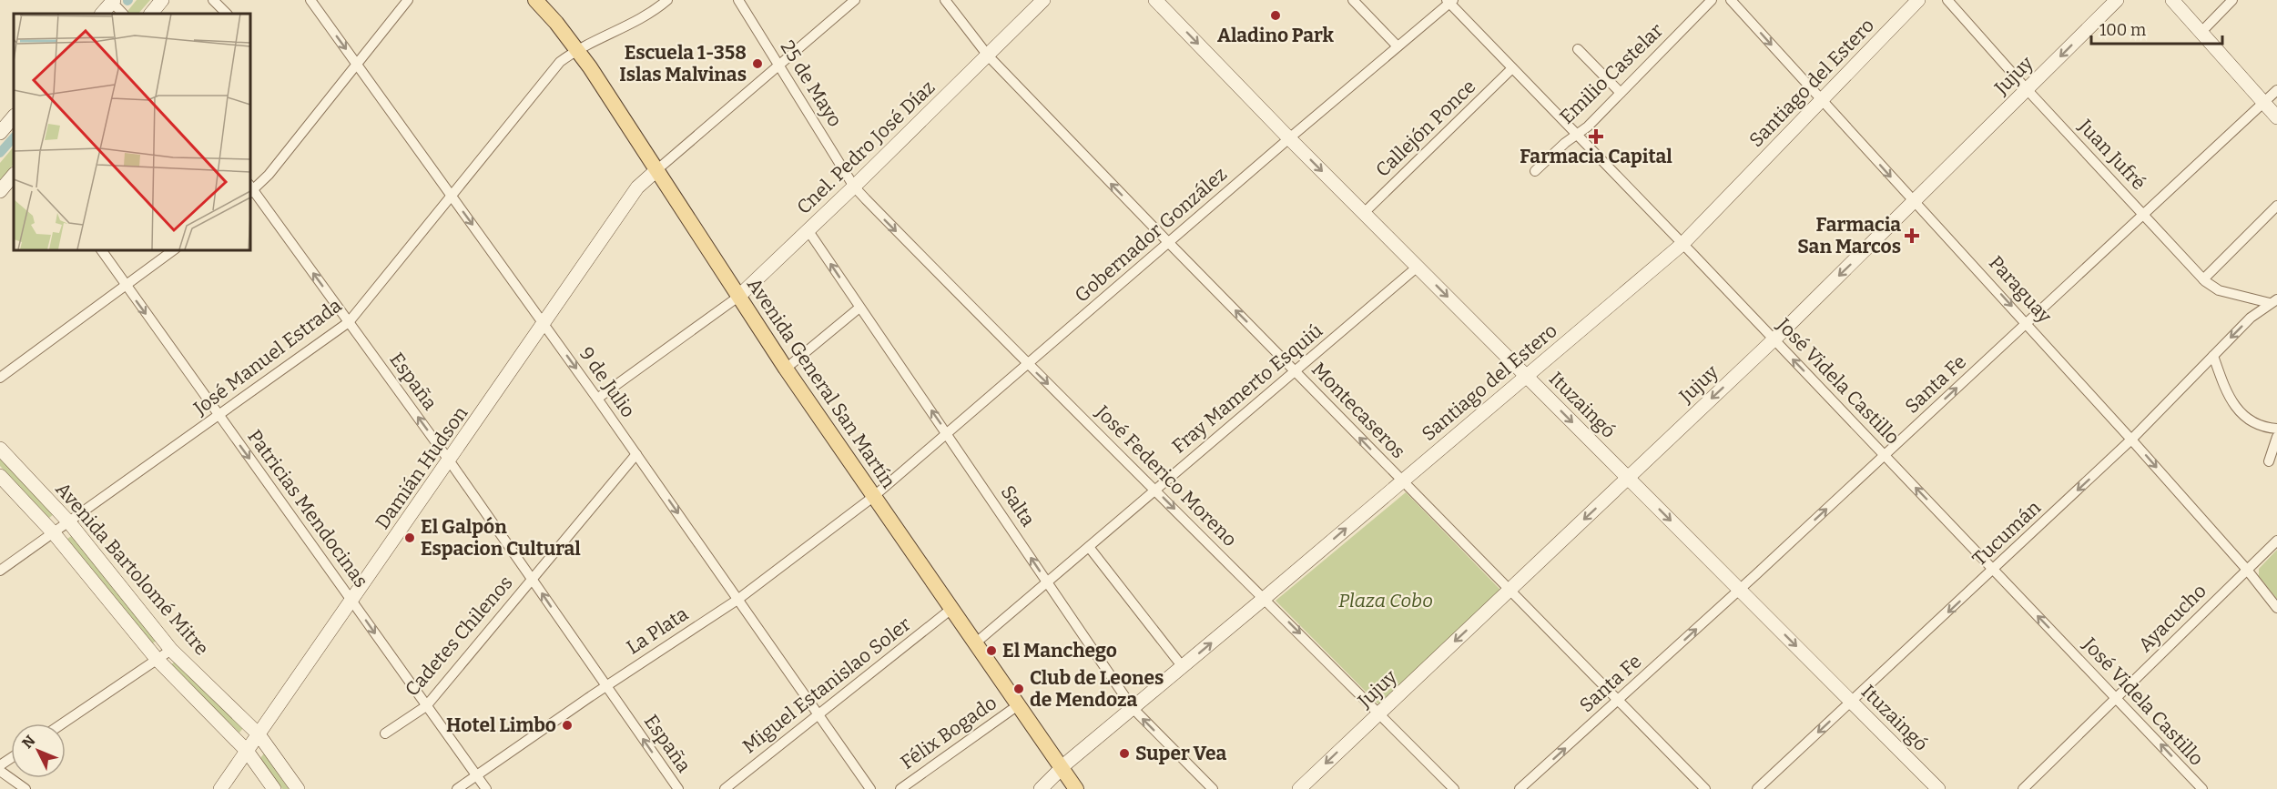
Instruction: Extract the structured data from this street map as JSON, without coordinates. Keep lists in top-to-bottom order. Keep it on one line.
{"streets":{"main road":["Avenida General San Martín"],"street":["Emilio Castelar","Jujuy","Santiago del Estero","25 de Mayo","Callejón Ponce","Cnel. Pedro José Díaz","Juan Jufré","Gobernador González","Paraguay","José Manuel Estrada","España","José Videla Castillo","9 de Julio","Santa Fe","Fray Mamerto Esquiú","Ituzaingó","Montecaseros","Damián Hudson","José Federico Moreno","Salta","Patricias Mendocinas","Tucumán","Avenida Bartolomé Mitre","Ayacucho","La Plata","Cadetes Chilenos","Miguel Estanislao Soler","Félix Bogado"]},"crossings":[["Emilio Castelar","José Videla Castillo"],["Jujuy","Juan Jufré"],["Jujuy","Paraguay"],["Jujuy","José Videla Castillo"],["Jujuy","Ituzaingó"],["Jujuy","Montecaseros"],["Jujuy","José Federico Moreno"],["Santiago del Estero","Paraguay"],["Santiago del Estero","José Videla Castillo"],["Santiago del Estero","Avenida General San Martín"],["Santiago del Estero","Ituzaingó"],["Santiago del Estero","Montecaseros"],["Santiago del Estero","José Federico Moreno"],["Santiago del Estero","Salta"],["25 de Mayo","Cnel. Pedro José Díaz"],["25 de Mayo","José Federico Moreno"],["Callejón Ponce","José Videla Castillo"],["Callejón Ponce","Ituzaingó"],["Cnel. Pedro José Díaz","Avenida General San Martín"],["Cnel. Pedro José Díaz","Montecaseros"],["Cnel. Pedro José Díaz","José Federico Moreno"],["Cnel. Pedro José Díaz","Salta"],["Juan Jufré","Santa Fe"],["Juan Jufré","Tucumán"],["Gobernador González","José Videla Castillo"],["Gobernador González","Avenida General San Martín"],["Gobernador González","Ituzaingó"],["Gobernador González","Montecaseros"],["Gobernador González","José Federico Moreno"],["Gobernador González","Salta"],["Gobernador González","La Plata"],["Paraguay","Santa Fe"],["Paraguay","Tucumán"],["Paraguay","Ayacucho"],["José Manuel Estrada","España"],["José Manuel Estrada","9 de Julio"],["José Manuel Estrada","Avenida General San Martín"],["José Manuel Estrada","Patricias Mendocinas"],["José Manuel Estrada","Avenida Bartolomé Mitre"],["España","Damián Hudson"],["España","La Plata"],["España","Cadetes Chilenos"],["José Videla Castillo","Santa Fe"],["José Videla Castillo","Tucumán"],["José Videla Castillo","Ayacucho"],["9 de Julio","Damián Hudson"],["9 de Julio","La Plata"],["9 de Julio","Cadetes Chilenos"],["9 de Julio","Miguel Estanislao Soler"],["Avenida General San Martín","Fray Mamerto Esquiú"],["Avenida General San Martín","Damián Hudson"],["Avenida General San Martín","La Plata"],["Avenida General San Martín","Miguel Estanislao Soler"],["Avenida General San Martín","Félix Bogado"],["Santa Fe","Ituzaingó"],["Santa Fe","Montecaseros"],["Fray Mamerto Esquiú","Ituzaingó"],["Fray Mamerto Esquiú","Montecaseros"],["Fray Mamerto Esquiú","José Federico Moreno"],["Fray Mamerto Esquiú","Salta"],["Ituzaingó","Tucumán"],["Damián Hudson","Patricias Mendocinas"],["Damián Hudson","Avenida Bartolomé Mitre"],["Patricias Mendocinas","La Plata"],["Patricias Mendocinas","Cadetes Chilenos"]],"one_way":["Jujuy","Paraguay","España","José Videla Castillo","9 de Julio","Santa Fe","Ituzaingó","Montecaseros","José Federico Moreno","Salta","Patricias Mendocinas","Tucumán"],"parks":["Plaza Cobo"],"places":{"other":["Aladino Park","Escuela 1-358 Islas Malvinas","El Galpón Espacion Cultural","El Manchego","Club de Leones de Mendoza","Hotel Limbo","Super Vea"],"health":["Farmacia Capital","Farmacia San Marcos"]},"scale_bar":"100 m","north":"top left"}
